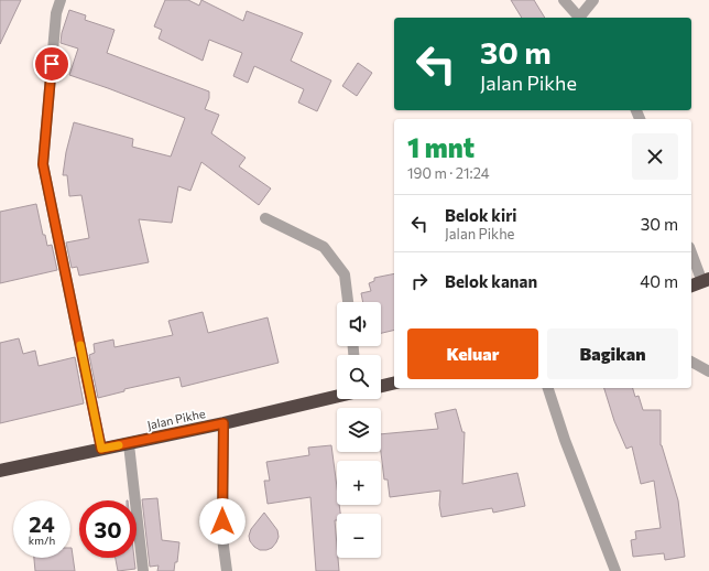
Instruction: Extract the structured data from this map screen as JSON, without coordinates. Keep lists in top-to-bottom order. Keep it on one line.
{"streets":{"highway":["Jalan Pikhe"]},"page":{"turn":["30 m","Jalan Pikhe"],"heading":["1 mnt","190 m · 21:24"],"list":[{"name":"Belok kiri","note":"Jalan Pikhe","value":"30 m"},{"name":"Belok kanan","value":"40 m"}],"map_buttons":["+","−"],"buttons":["Keluar","Bagikan"],"speed":"24 km/h","limit":"30"}}
